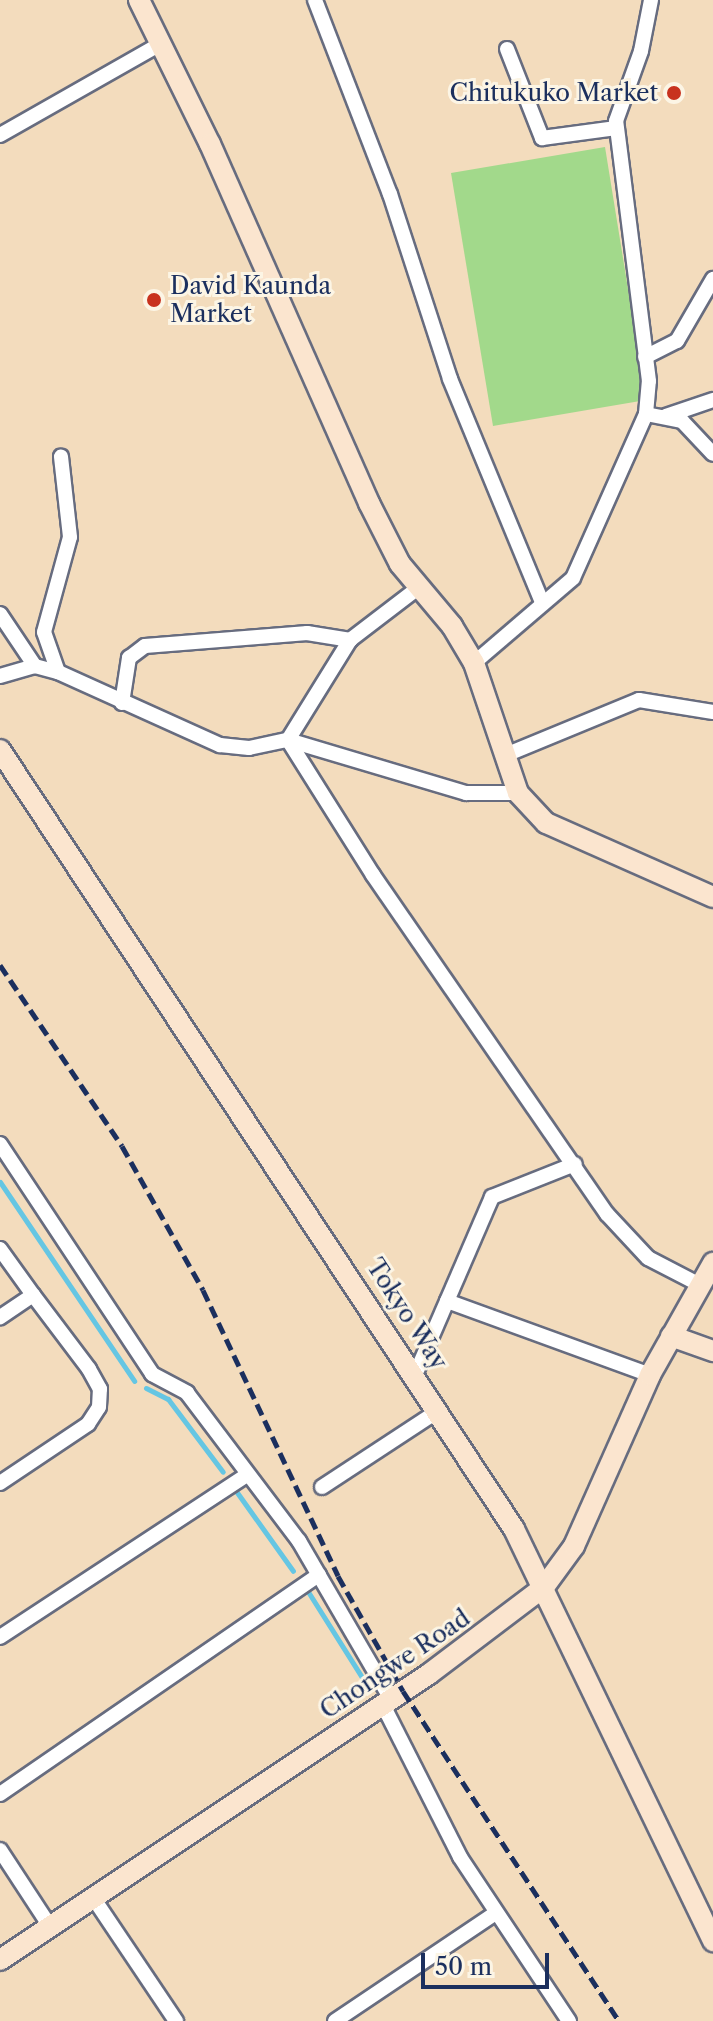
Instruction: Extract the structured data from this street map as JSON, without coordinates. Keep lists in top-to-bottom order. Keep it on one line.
{"streets":{"street":["Tokyo Way","Chongwe Road"]},"crossings":[["Tokyo Way","Chongwe Road"]],"places":["Chitukuko Market","David Kaunda Market"],"scale_bar":"50 m"}
